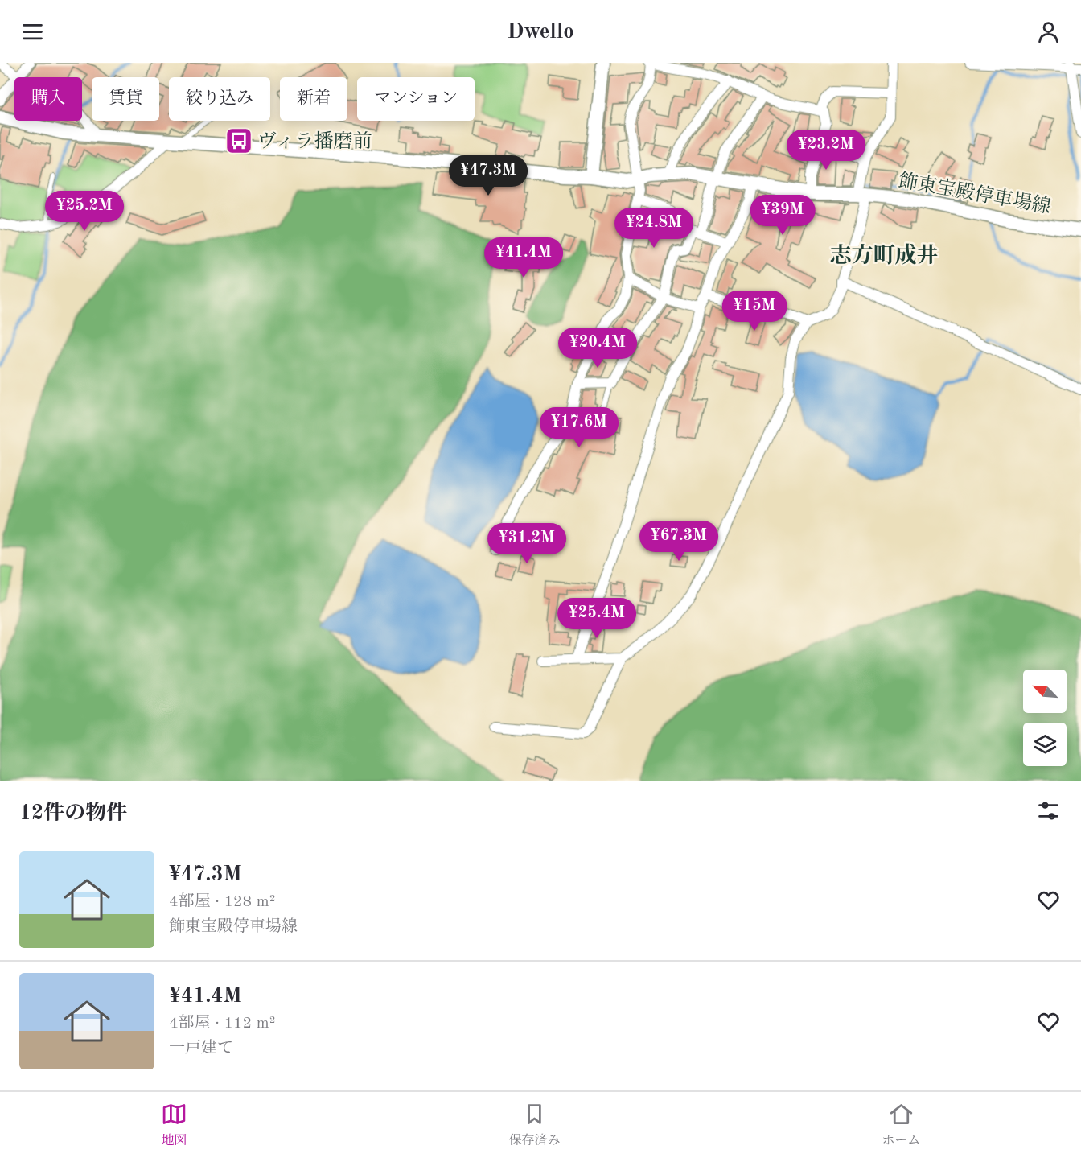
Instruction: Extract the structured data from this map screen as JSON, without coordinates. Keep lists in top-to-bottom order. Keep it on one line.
{"streets":{"main road":["飾東宝殿停車場線"]},"districts":["志方町成井"],"places":{"bus stop":["ヴィラ播磨前"]},"north":"top left","page":{"header":"Dwello","chip":["購入","賃貸","絞り込み","新着","マンション"],"price":["¥23.2M","¥47.3M","¥25.2M","¥39M","¥24.8M","¥41.4M","¥15M","¥20.4M","¥17.6M","¥67.3M","¥31.2M","¥25.4M"],"heading":"12件の物件","list":[{"name":"¥47.3M","note":"4部屋 · 128 m² · 飾東宝殿停車場線"},{"name":"¥41.4M","note":"4部屋 · 112 m² · 一戸建て"}],"tabs":["地図","保存済み","ホーム"]}}
